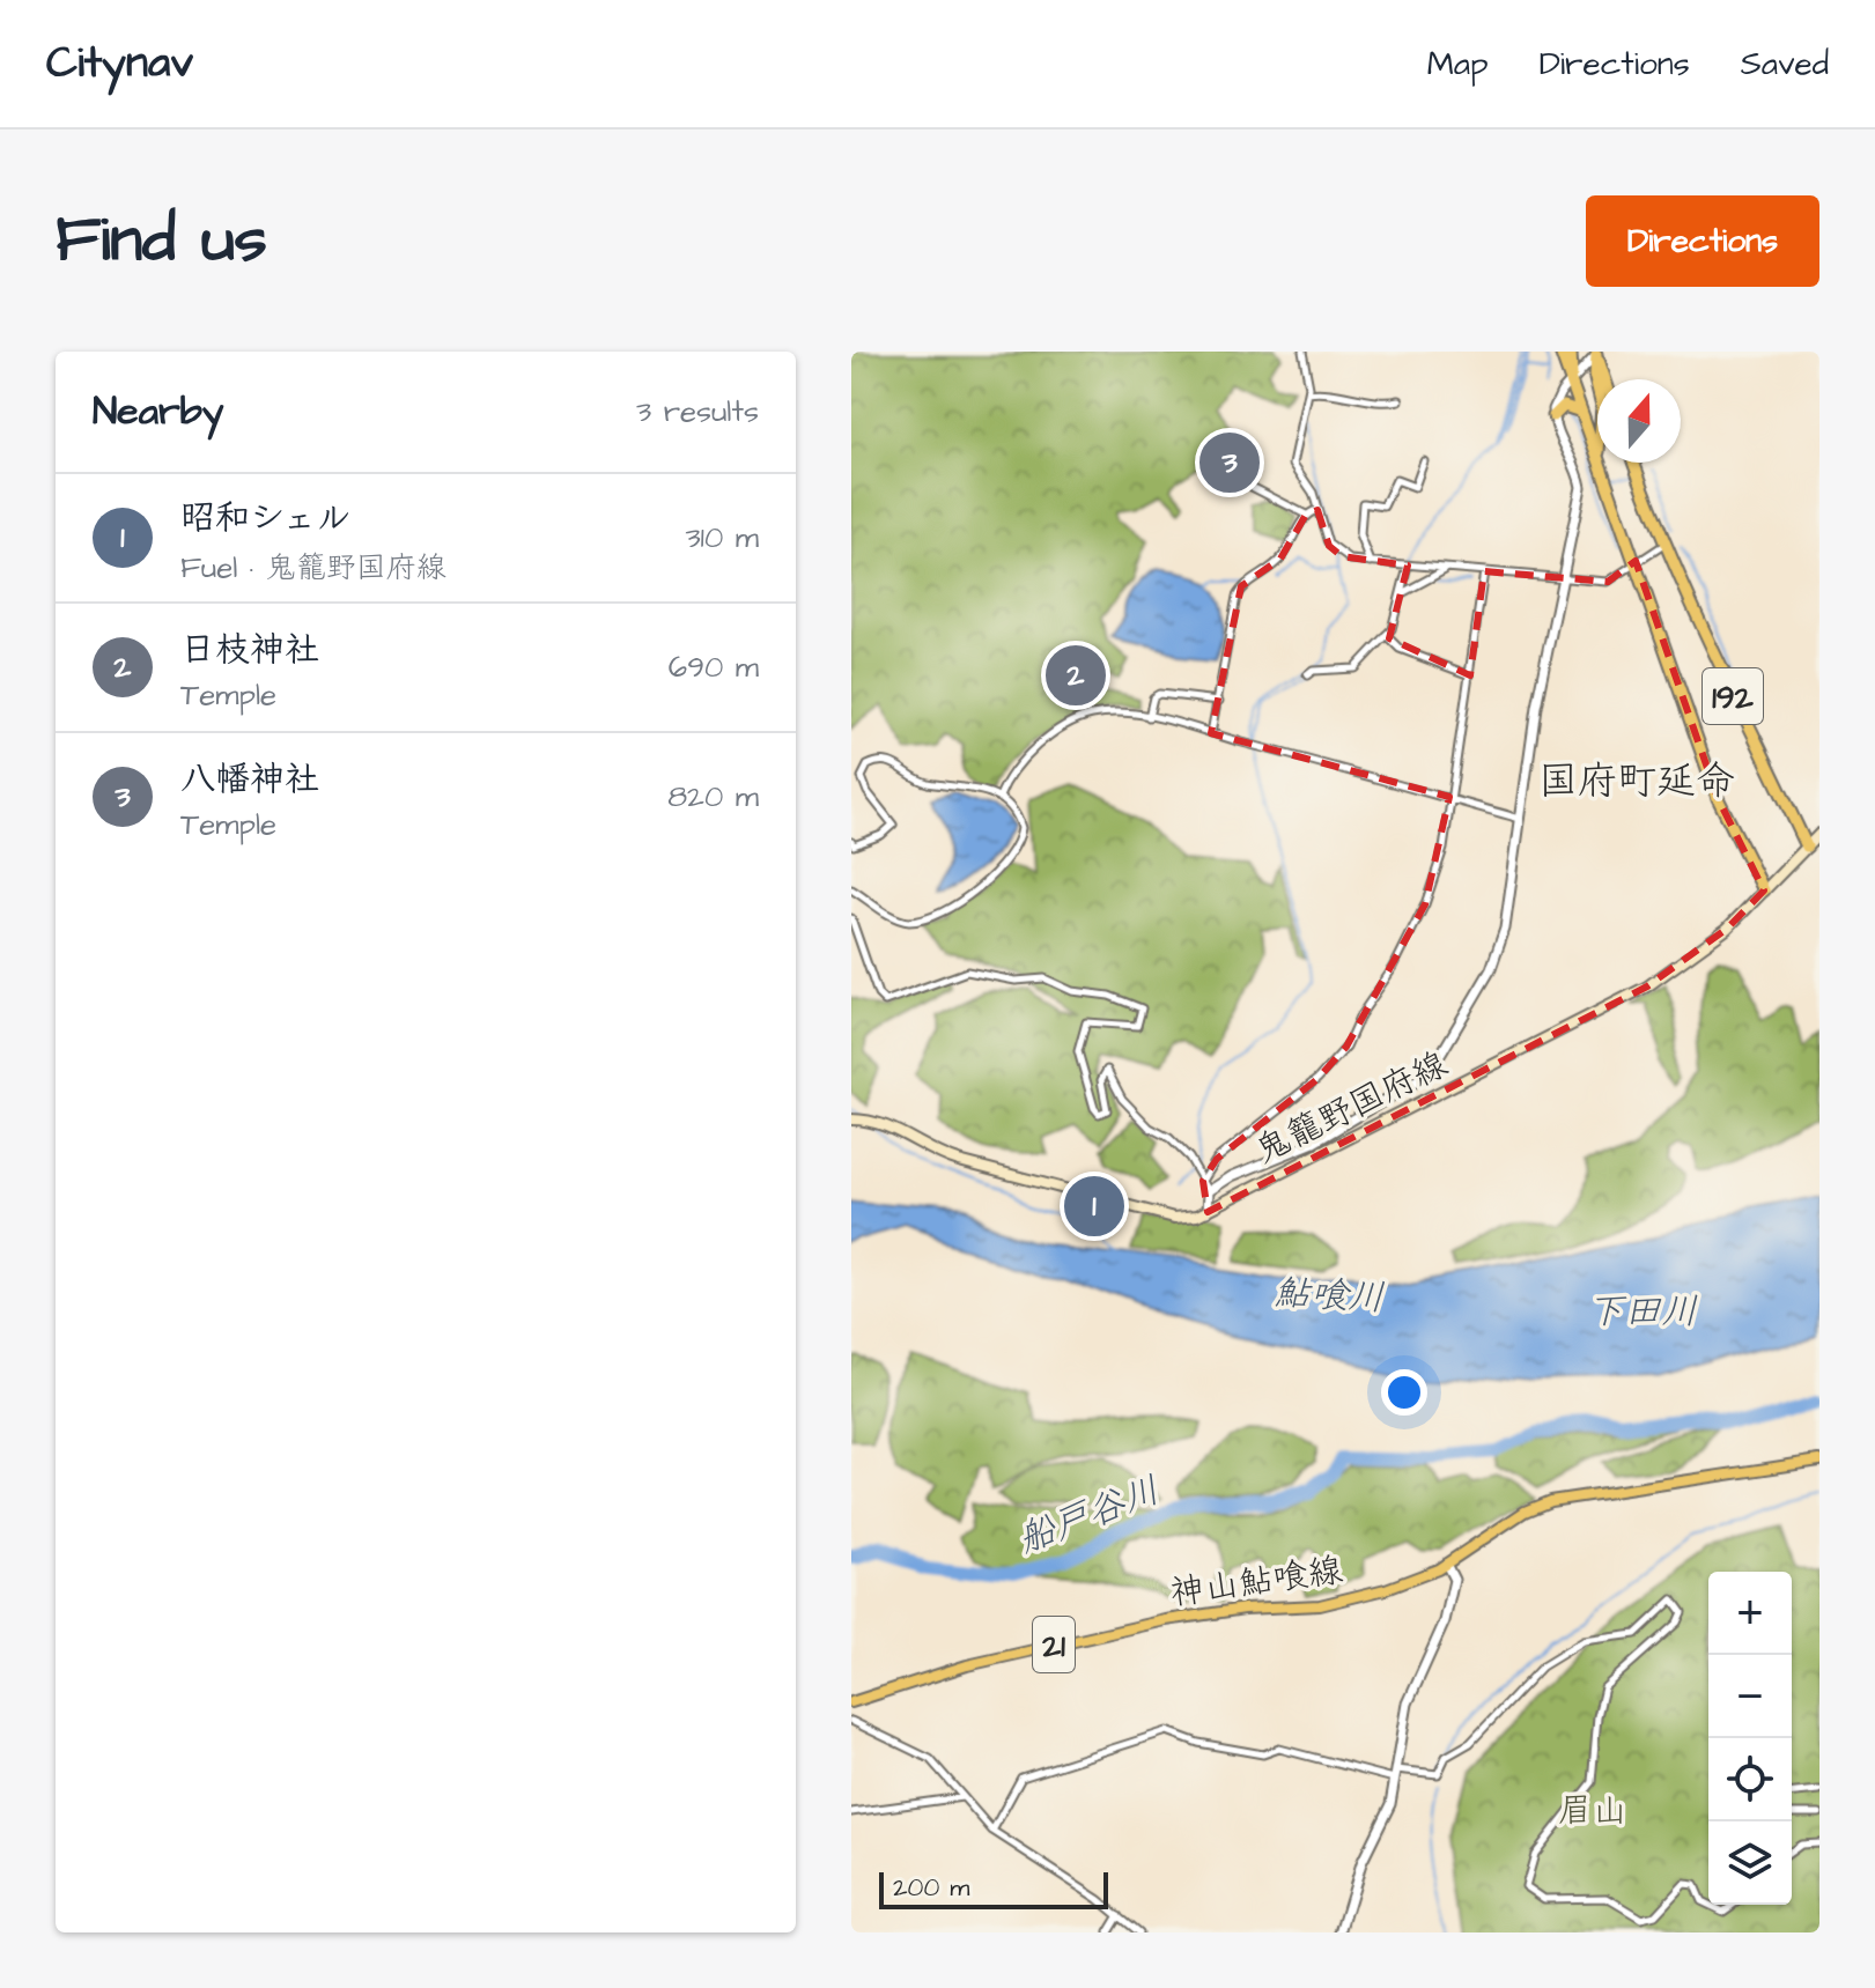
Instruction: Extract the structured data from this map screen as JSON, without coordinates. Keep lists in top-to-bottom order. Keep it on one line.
{"streets":{"highway":["192"],"main road":["鬼籠野国府線","神山鮎喰線","21"]},"crossings":[["192","鬼籠野国府線"]],"districts":["国府町延命"],"water":["鮎喰川","下田川","船戸谷川"],"parks":["眉山"],"scale_bar":"200 m","north":"top","page":{"header":"Citynav","nav":["Map","Directions","Saved"],"title":"Find us","buttons":"Directions","heading":["Nearby","3 results"],"pins":["3","2","1"],"list":[{"mark":"1","name":"昭和シェル","note":"Fuel · 鬼籠野国府線","value":"310 m"},{"mark":"2","name":"日枝神社","note":"Temple","value":"690 m"},{"mark":"3","name":"八幡神社","note":"Temple","value":"820 m"}],"map_buttons":["+","−"],"scale":"200 m"}}
